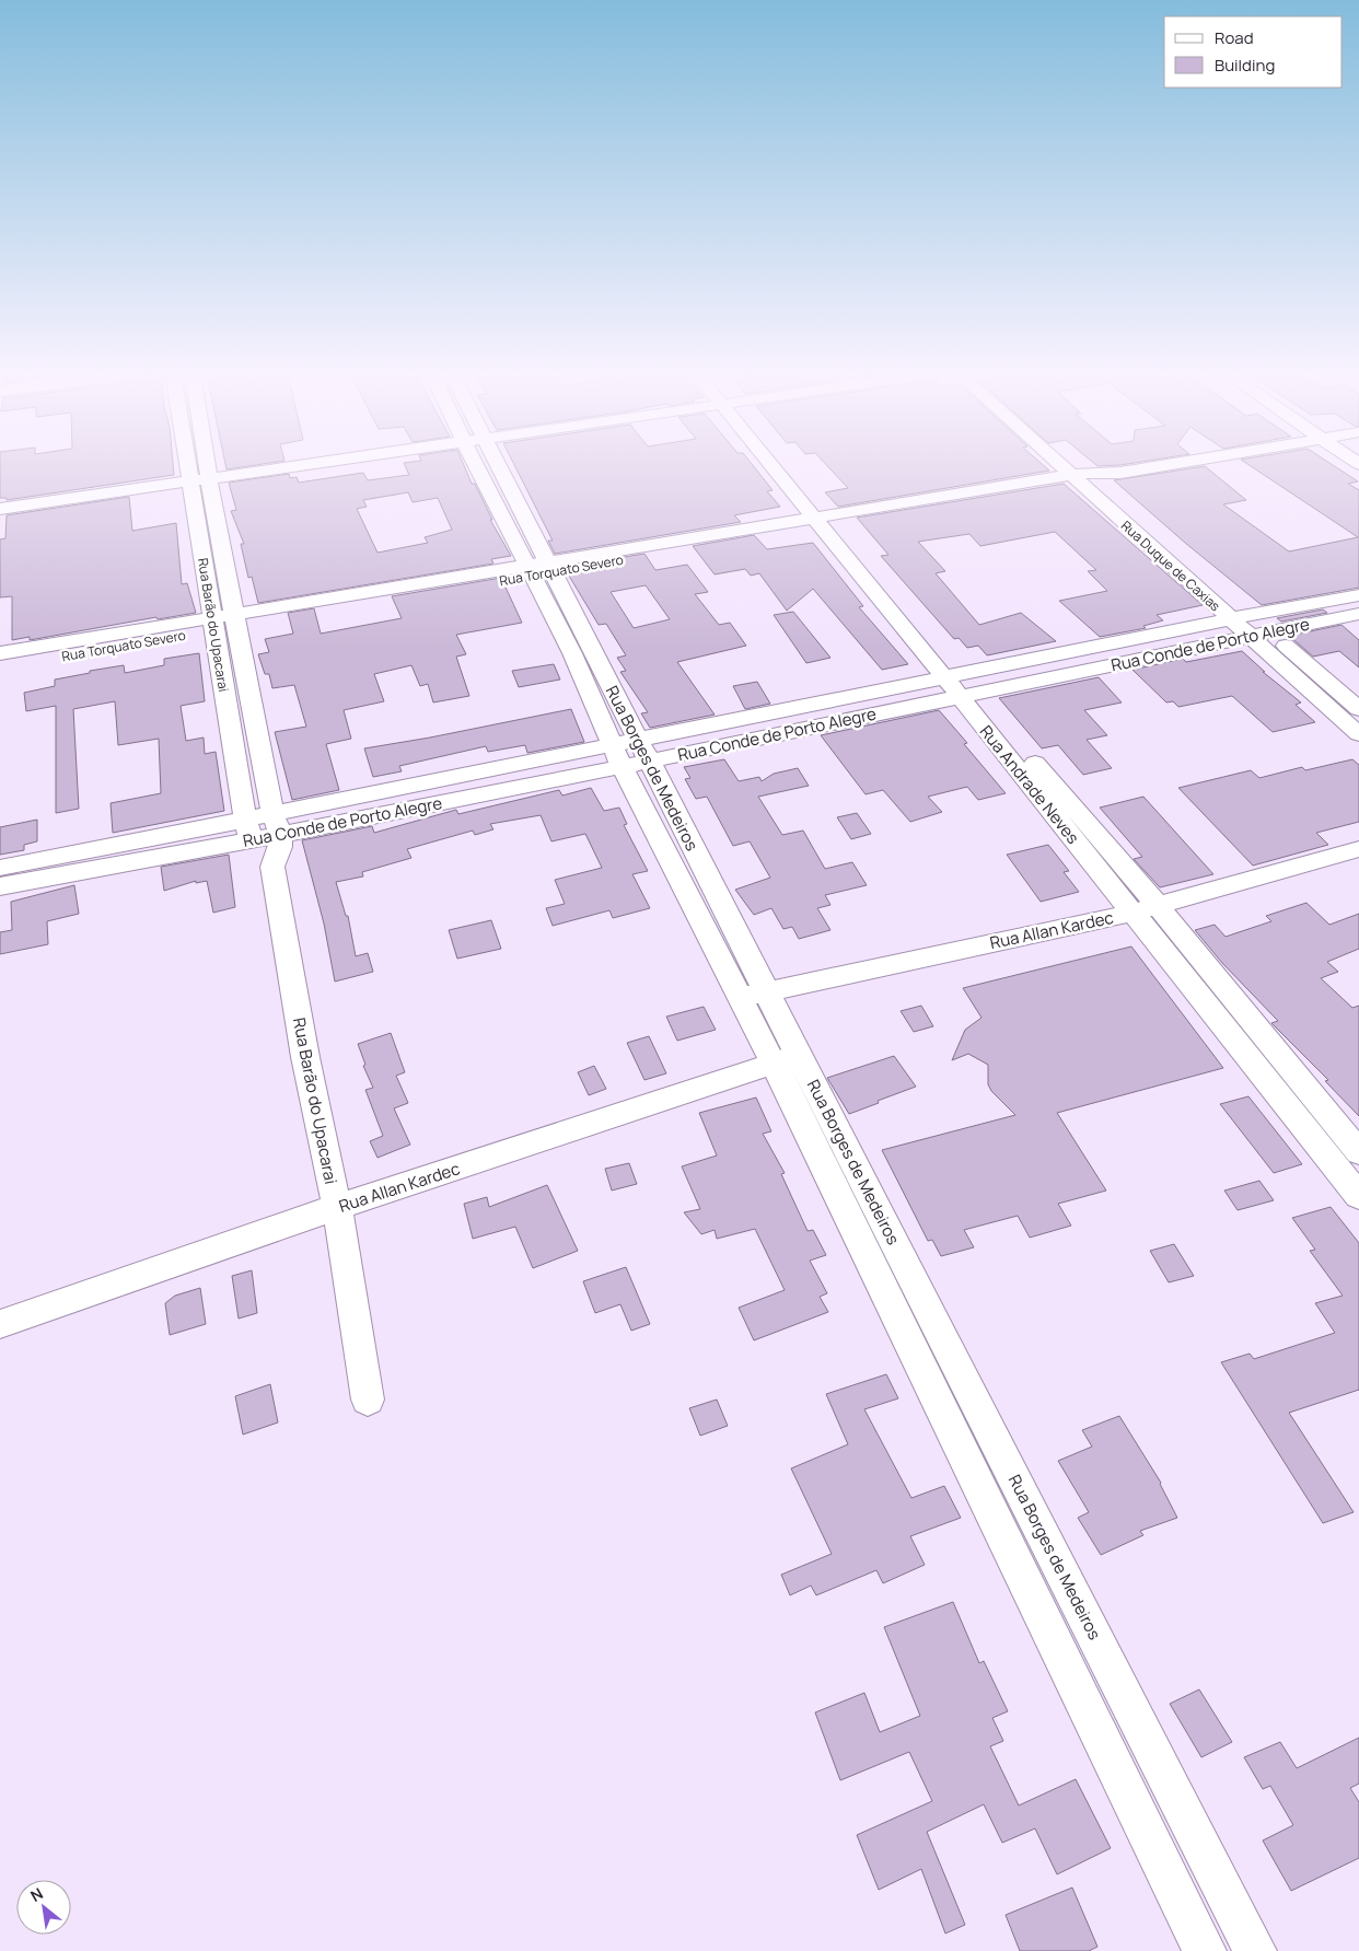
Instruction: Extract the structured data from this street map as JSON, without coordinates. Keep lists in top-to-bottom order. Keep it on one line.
{"streets":{"street":["Rua Duque de Caxias","Rua Torquato Severo","Rua Barão do Upacarai","Rua Conde de Porto Alegre","Rua Borges de Medeiros","Rua Andrade Neves","Rua Allan Kardec"]},"crossings":[["Rua Duque de Caxias","Rua Torquato Severo"],["Rua Duque de Caxias","Rua Conde de Porto Alegre"],["Rua Torquato Severo","Rua Barão do Upacarai"],["Rua Torquato Severo","Rua Borges de Medeiros"],["Rua Torquato Severo","Rua Andrade Neves"],["Rua Barão do Upacarai","Rua Conde de Porto Alegre"],["Rua Barão do Upacarai","Rua Allan Kardec"],["Rua Conde de Porto Alegre","Rua Borges de Medeiros"],["Rua Conde de Porto Alegre","Rua Andrade Neves"],["Rua Borges de Medeiros","Rua Allan Kardec"],["Rua Andrade Neves","Rua Allan Kardec"]],"legend":["Road","Building"],"north":"top left"}
